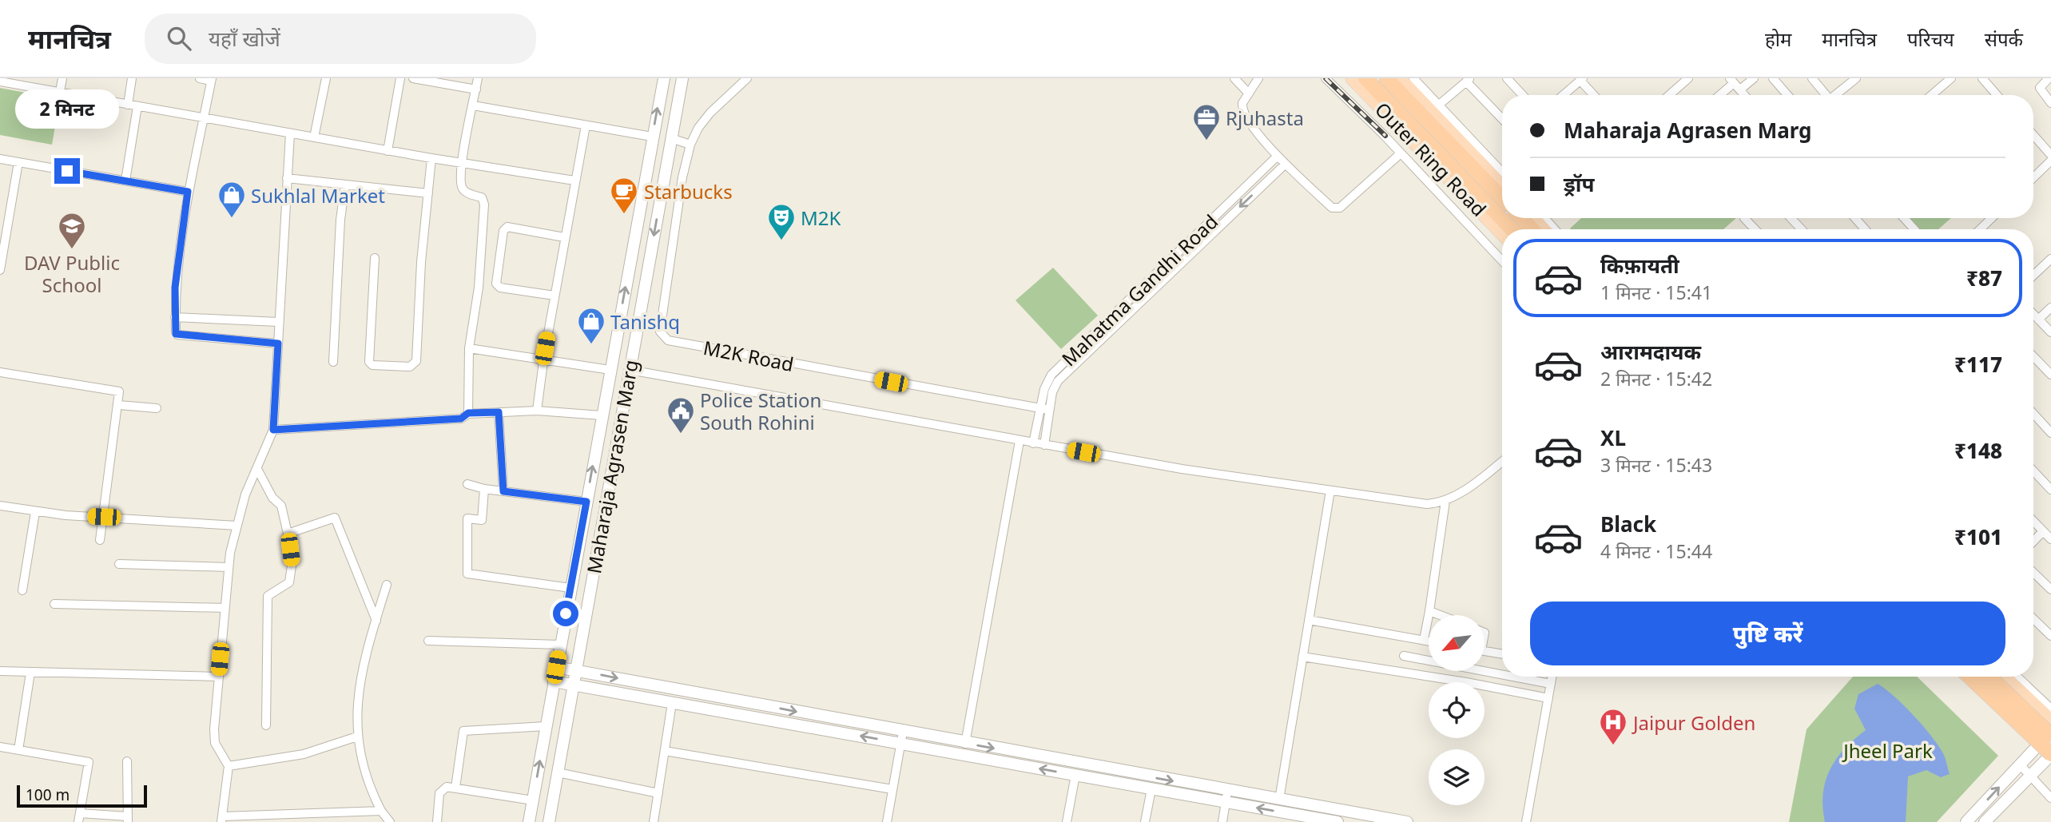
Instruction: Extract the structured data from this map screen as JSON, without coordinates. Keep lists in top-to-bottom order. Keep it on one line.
{"streets":{"main road":["Outer Ring Road"],"street":["Mahatma Gandhi Road","M2K Road","Maharaja Agrasen Marg"]},"crossings":[["Mahatma Gandhi Road","M2K Road"]],"parks":["Jheel Park"],"places":{"office":["Rjuhasta"],"cafe":["Starbucks"],"shop":["Sukhlal Market","Tanishq"],"theatre":["M2K"],"school or university":["DAV Public School"],"public building":["Police Station South Rohini"],"hospital":["Jaipur Golden"]},"scale_bar":"100 m","north":"bottom left","page":{"header":"मानचित्र","search":"यहाँ खोजें","nav":["होम","मानचित्र","परिचय","संपर्क"],"bubble":"2 मिनट","banner":["Maharaja Agrasen Marg","ड्रॉप"],"list":[{"name":"किफ़ायती","note":"1 मिनट · 15:41","value":"₹87"},{"name":"आरामदायक","note":"2 मिनट · 15:42","value":"₹117"},{"name":"XL","note":"3 मिनट · 15:43","value":"₹148"},{"name":"Black","note":"4 मिनट · 15:44","value":"₹101"}],"buttons":"पुष्टि करें","scale":"100 m"}}
